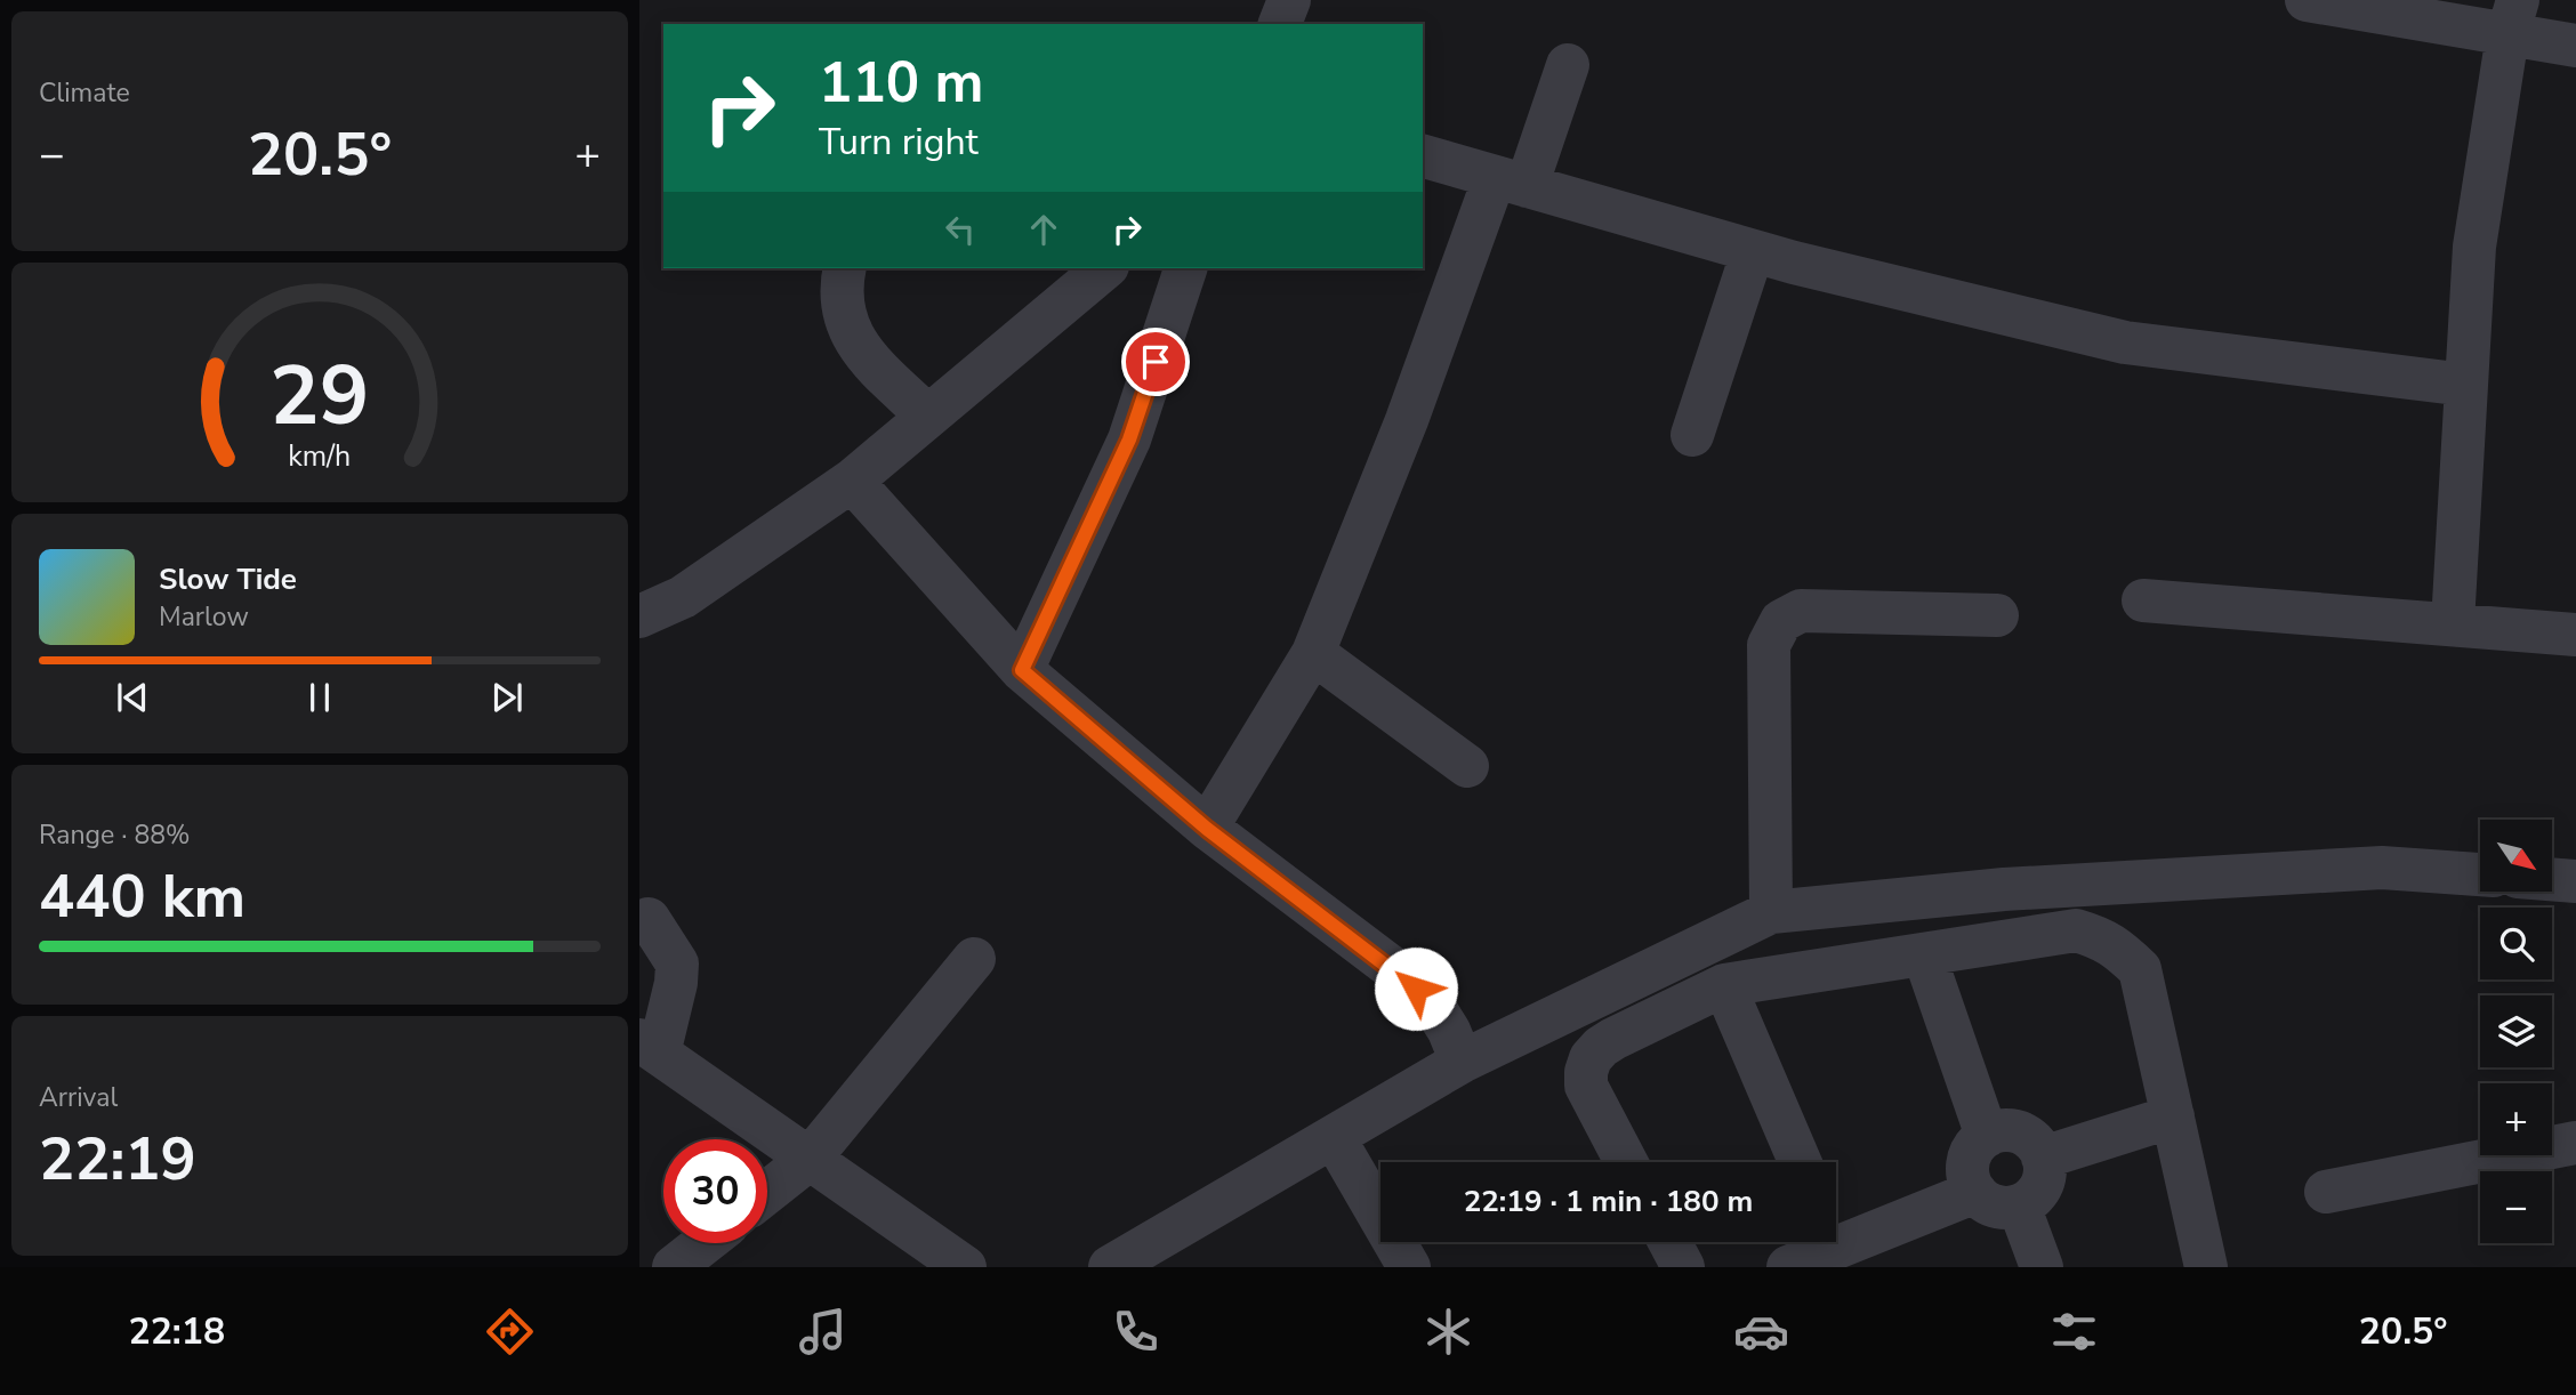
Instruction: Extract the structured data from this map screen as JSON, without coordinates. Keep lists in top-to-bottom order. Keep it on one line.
{"north":"bottom right","page":{"tile":["Climate",["Range · 88%","440 km"],["Arrival","22:19"]],"turn":["110 m","Turn right"],"heat":["−","20.5°","+"],"song":["Slow Tide","Marlow"],"map_buttons":["+","−"],"limit":"30","trip":"22:19 · 1 min · 180 m","tabs":["22:18","20.5°"],"gauge":["29","km/h"]}}
